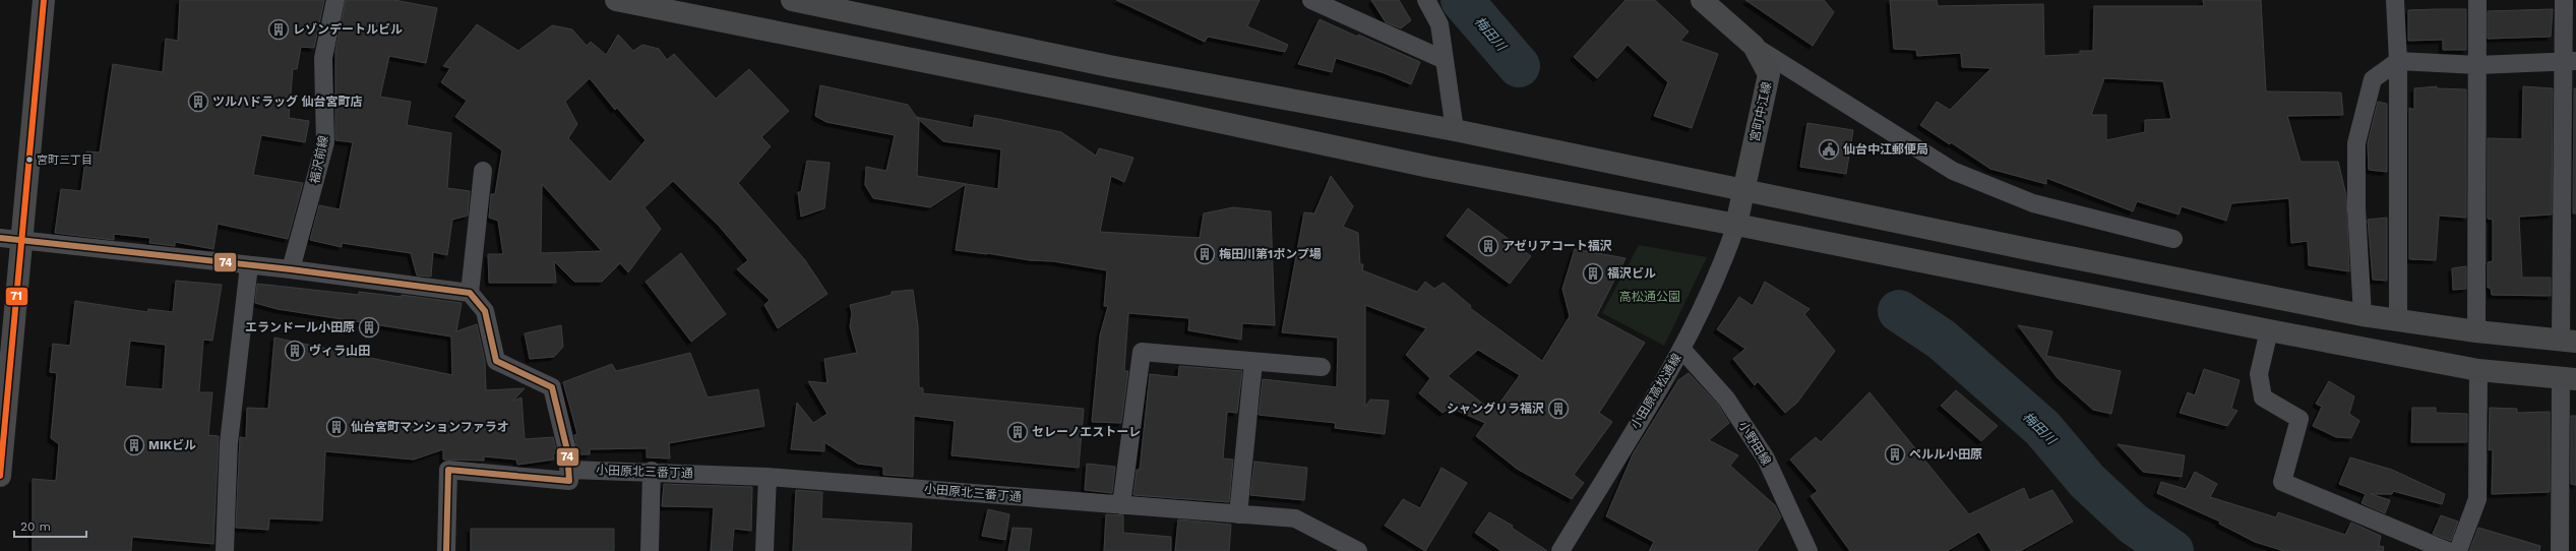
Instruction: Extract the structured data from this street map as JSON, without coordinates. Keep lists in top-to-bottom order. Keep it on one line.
{"streets":{"street":["宮町中江線","福沢前線","小田原高松通線","小野田線","小田原北三番丁通"]},"crossings":[["宮町中江線","小田原高松通線"],["小田原高松通線","小野田線"]],"water":["梅田川"],"parks":["高松通公園"],"places":{"building":["レゾンデートルビル","ツルハドラッグ 仙台宮町店","アゼリアコート福沢","梅田川第1ポンプ場","福沢ビル","エランドール小田原","ヴィラ山田","シャングリラ福沢","仙台宮町マンションファラオ","セレーノエストーレ","MIKビル","ペルル小田原"],"public building":["仙台中江郵便局"],"other":["宮町三丁目"]},"lines":["transit line 71","transit line 74"],"scale_bar":"20 m"}
